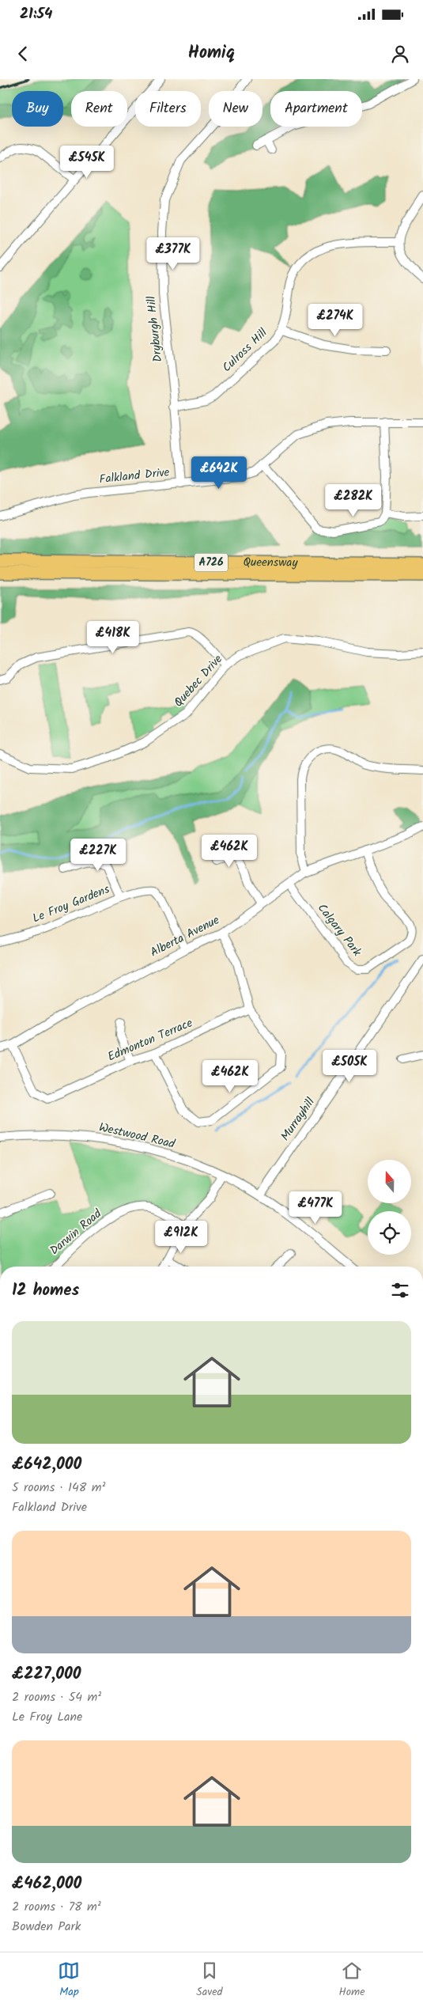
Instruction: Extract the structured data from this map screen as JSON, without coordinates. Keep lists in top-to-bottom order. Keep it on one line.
{"streets":{"highway":["A726","Queensway"],"street":["Dryburgh Hill","Culross Hill","Falkland Drive","Quebec Drive","Le Froy Gardens","Calgary Park","Alberta Avenue","Edmonton Terrace","Murrayhill","Westwood Road","Darwin Road"]},"crossings":[["Dryburgh Hill","Culross Hill"],["Dryburgh Hill","Falkland Drive"],["Le Froy Gardens","Alberta Avenue"],["Calgary Park","Alberta Avenue"],["Alberta Avenue","Edmonton Terrace"],["Murrayhill","Westwood Road"]],"north":"top","page":{"status":"21:54","header":"Homiq","chip":["Buy","Rent","Filters","New","Apartment"],"price":["£545K","£377K","£274K","£642K","£282K","£418K","£462K","£227K","£505K","£462K","£477K","£912K"],"heading":"12 homes","list":[{"name":"£642,000","note":"5 rooms · 148 m² · Falkland Drive"},{"name":"£227,000","note":"2 rooms · 54 m² · Le Froy Lane"},{"name":"£462,000","note":"2 rooms · 78 m² · Bowden Park"}],"tabs":["Map","Saved","Home"]}}
